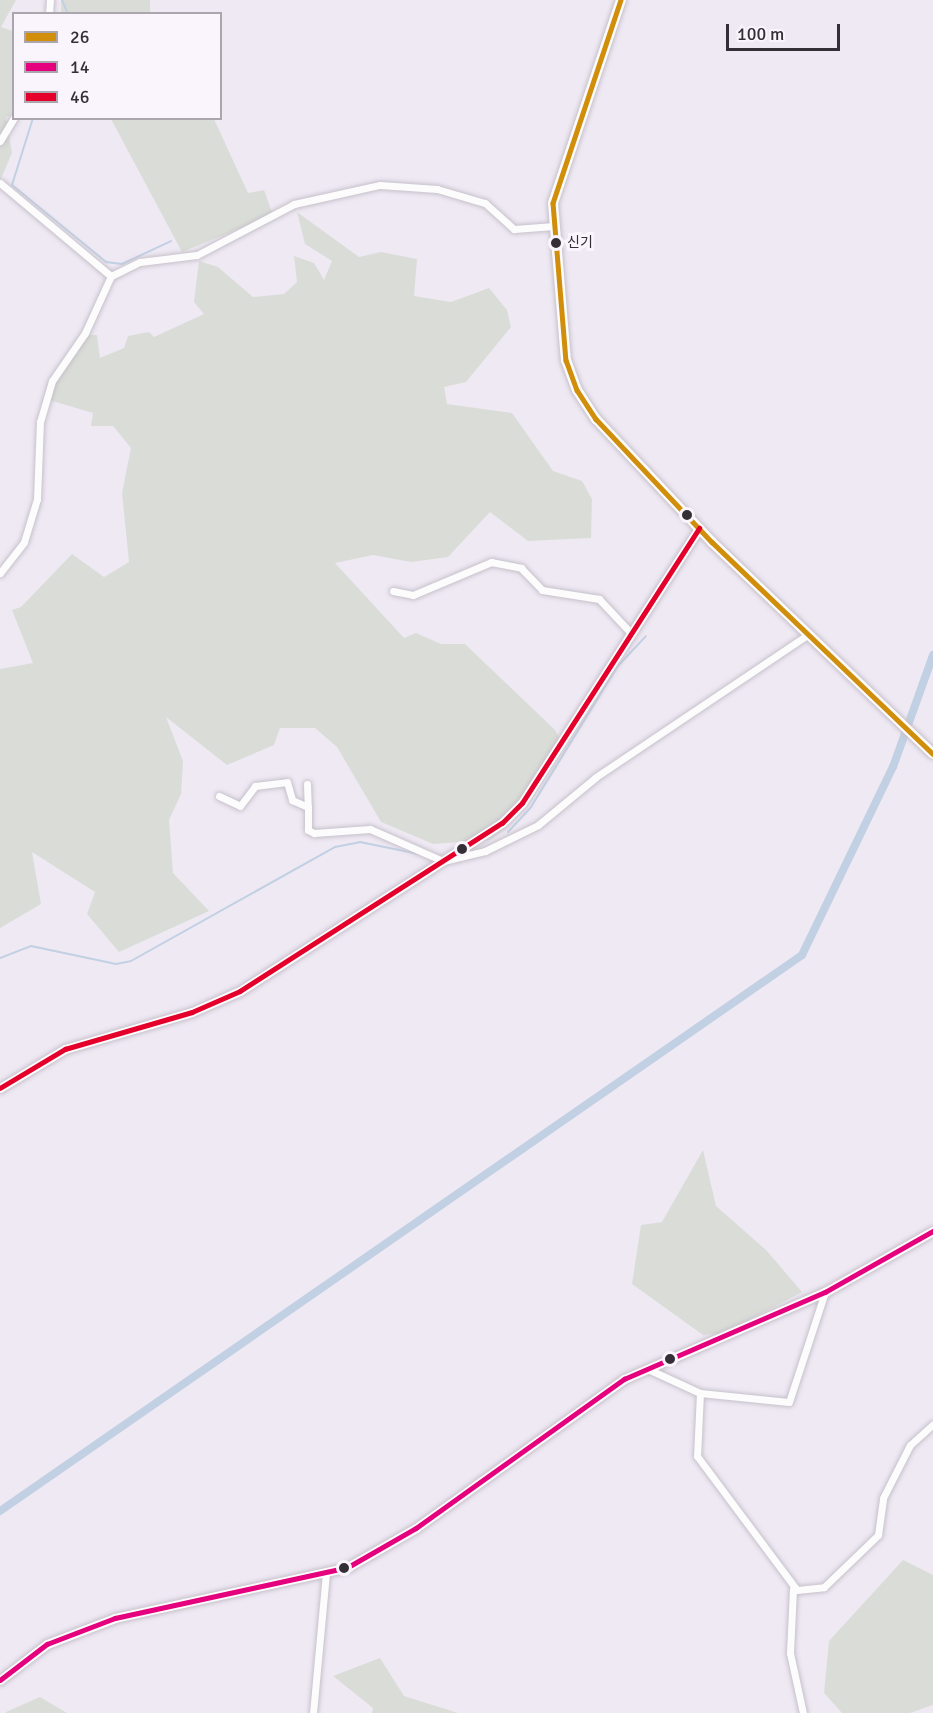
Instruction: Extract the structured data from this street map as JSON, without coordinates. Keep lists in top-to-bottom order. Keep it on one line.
{"places":["신기"],"lines":["transit line 26","transit line 46","transit line 14"],"legend":["26","14","46"],"scale_bar":"100 m"}
